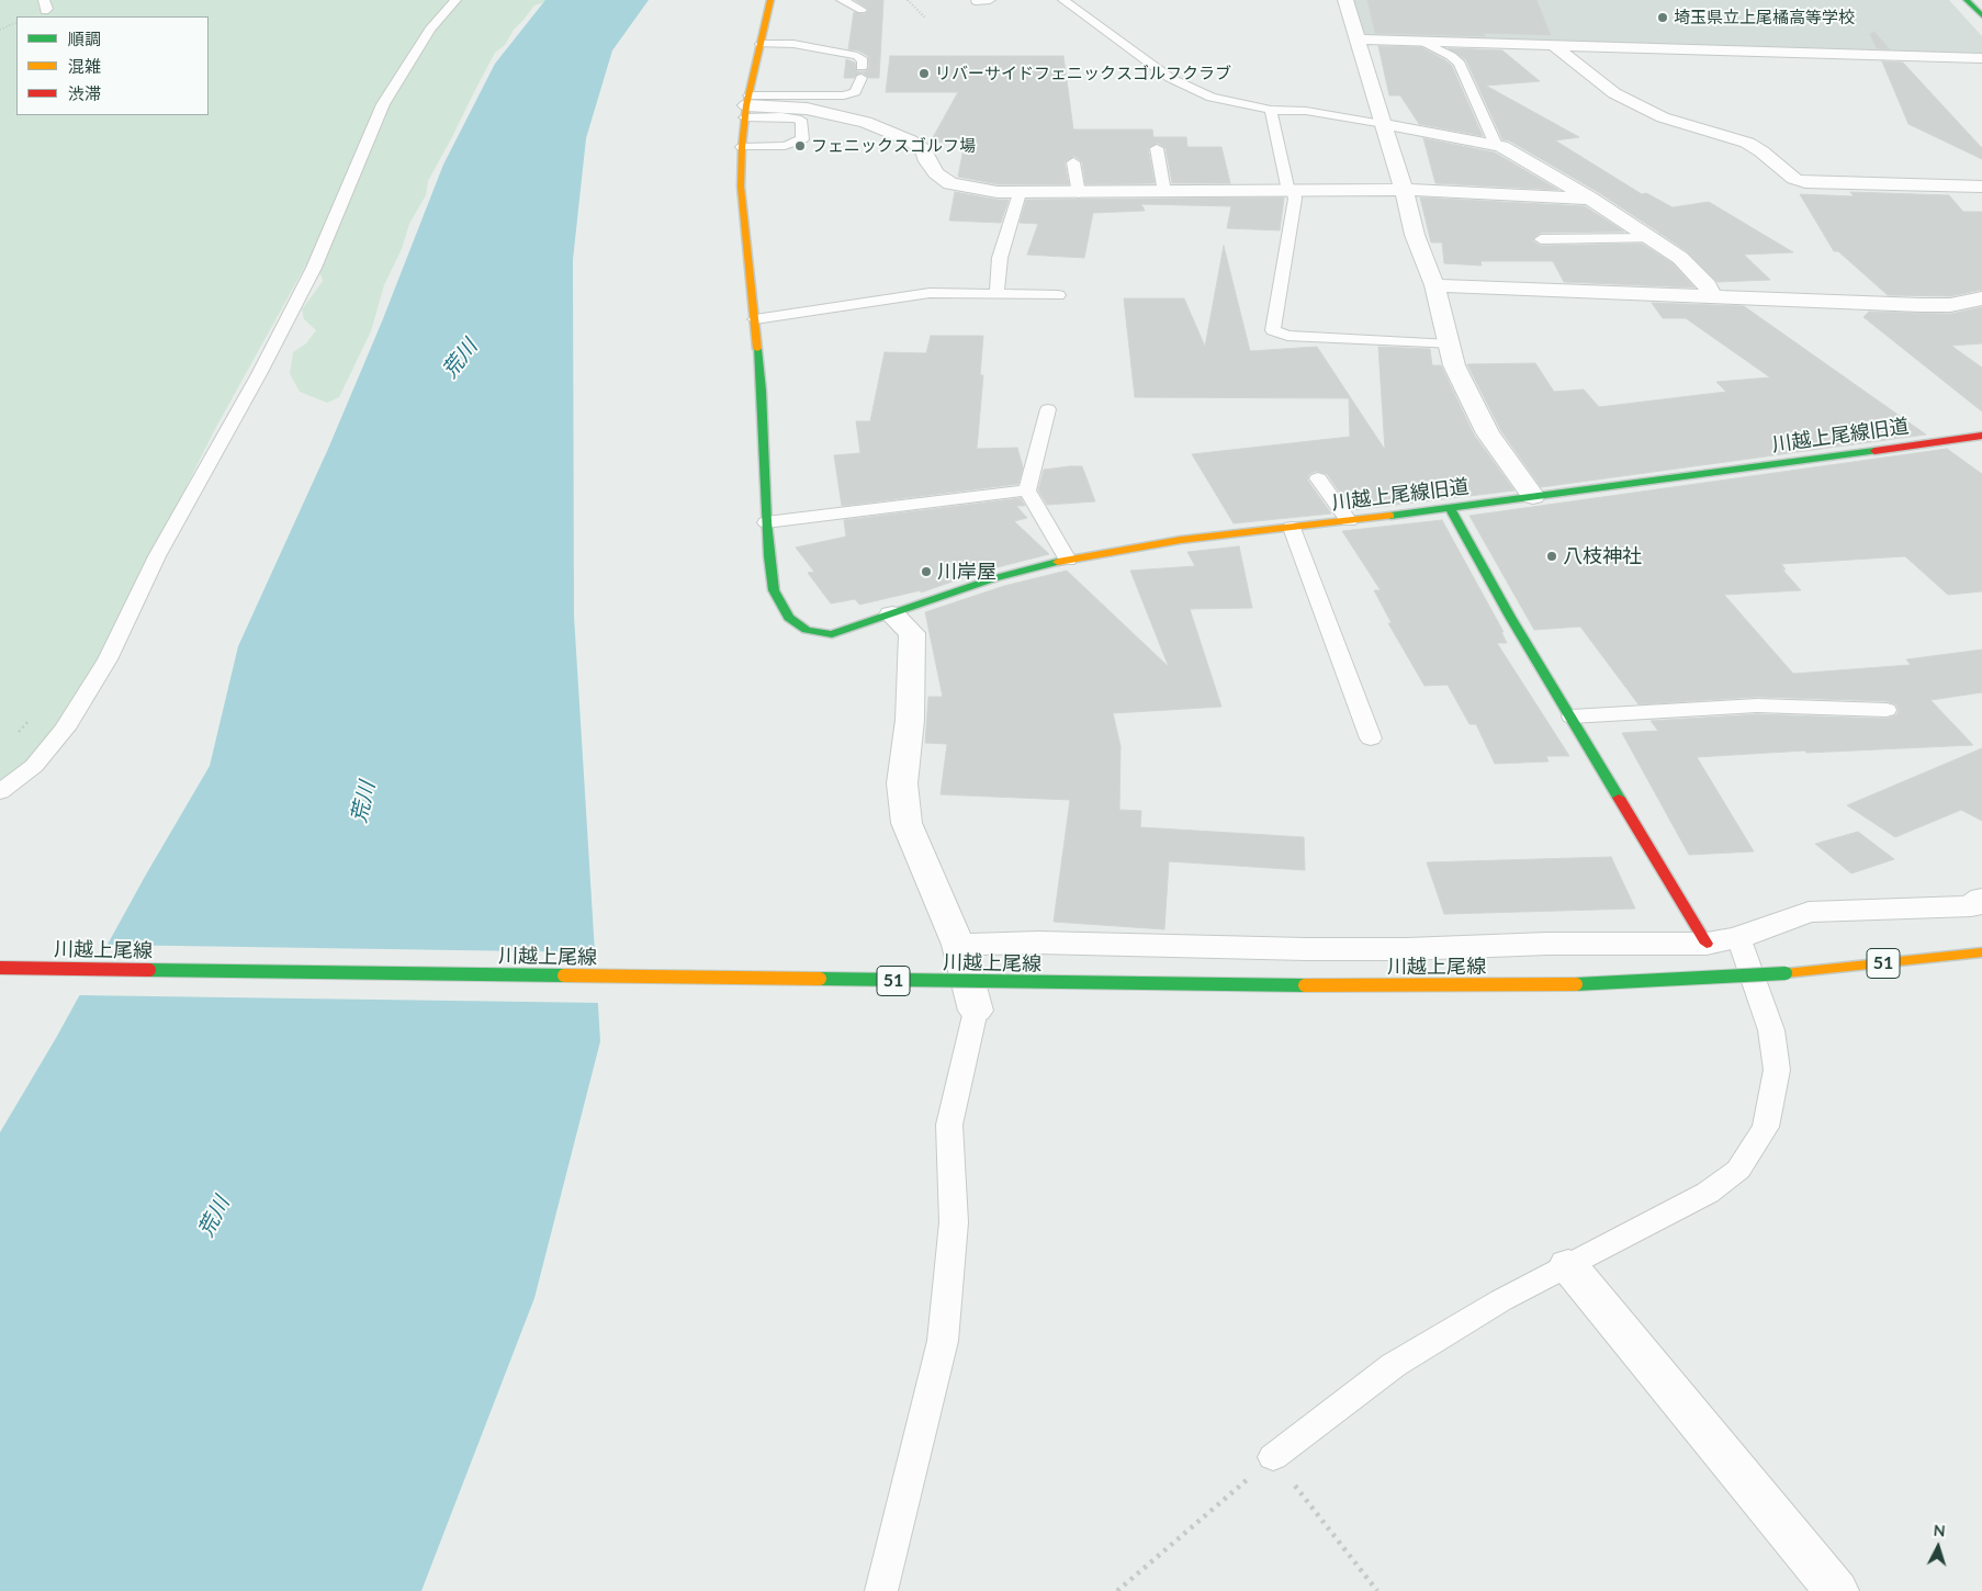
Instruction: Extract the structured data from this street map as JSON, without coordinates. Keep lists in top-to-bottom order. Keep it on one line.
{"streets":{"street":["川越上尾線旧道","川越上尾線","51"]},"water":["荒川"],"places":["埼玉県立上尾橘高等学校","リバーサイドフェニックスゴルフクラブ","フェニックスゴルフ場","八枝神社","川岸屋"],"legend":["順調","混雑","渋滞"],"north":"top"}
